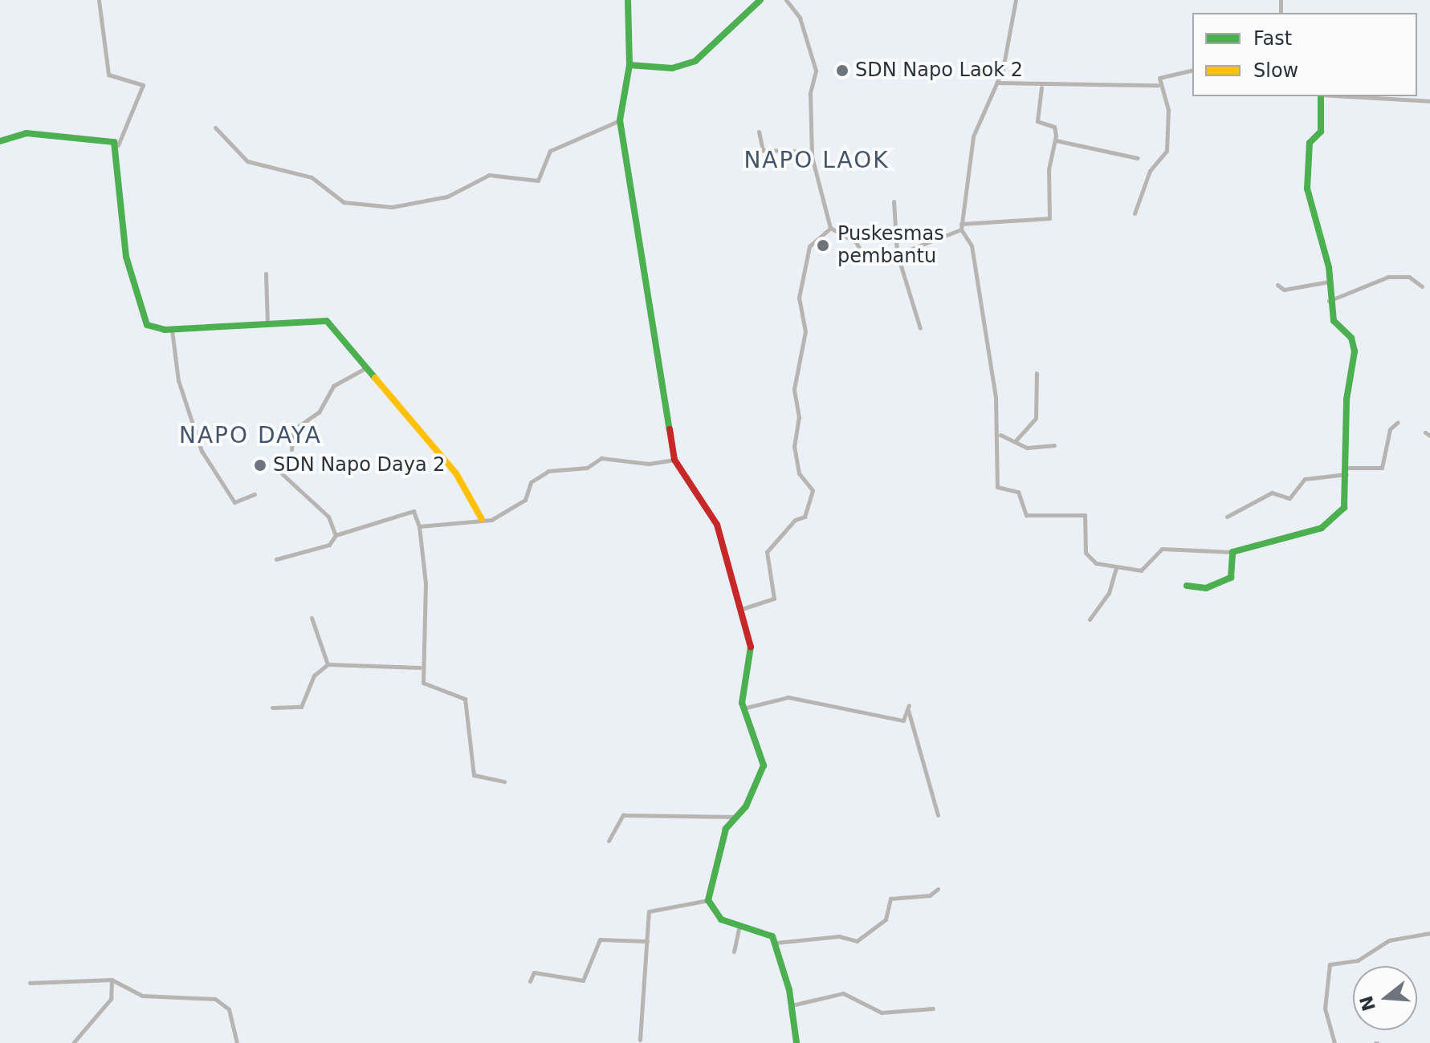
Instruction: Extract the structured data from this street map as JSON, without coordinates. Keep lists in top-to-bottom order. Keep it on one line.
{"districts":["NAPO LAOK","NAPO DAYA"],"places":["SDN Napo Laok 2","Puskesmas pembantu","SDN Napo Daya 2"],"legend":["Fast","Slow"],"north":"left"}
